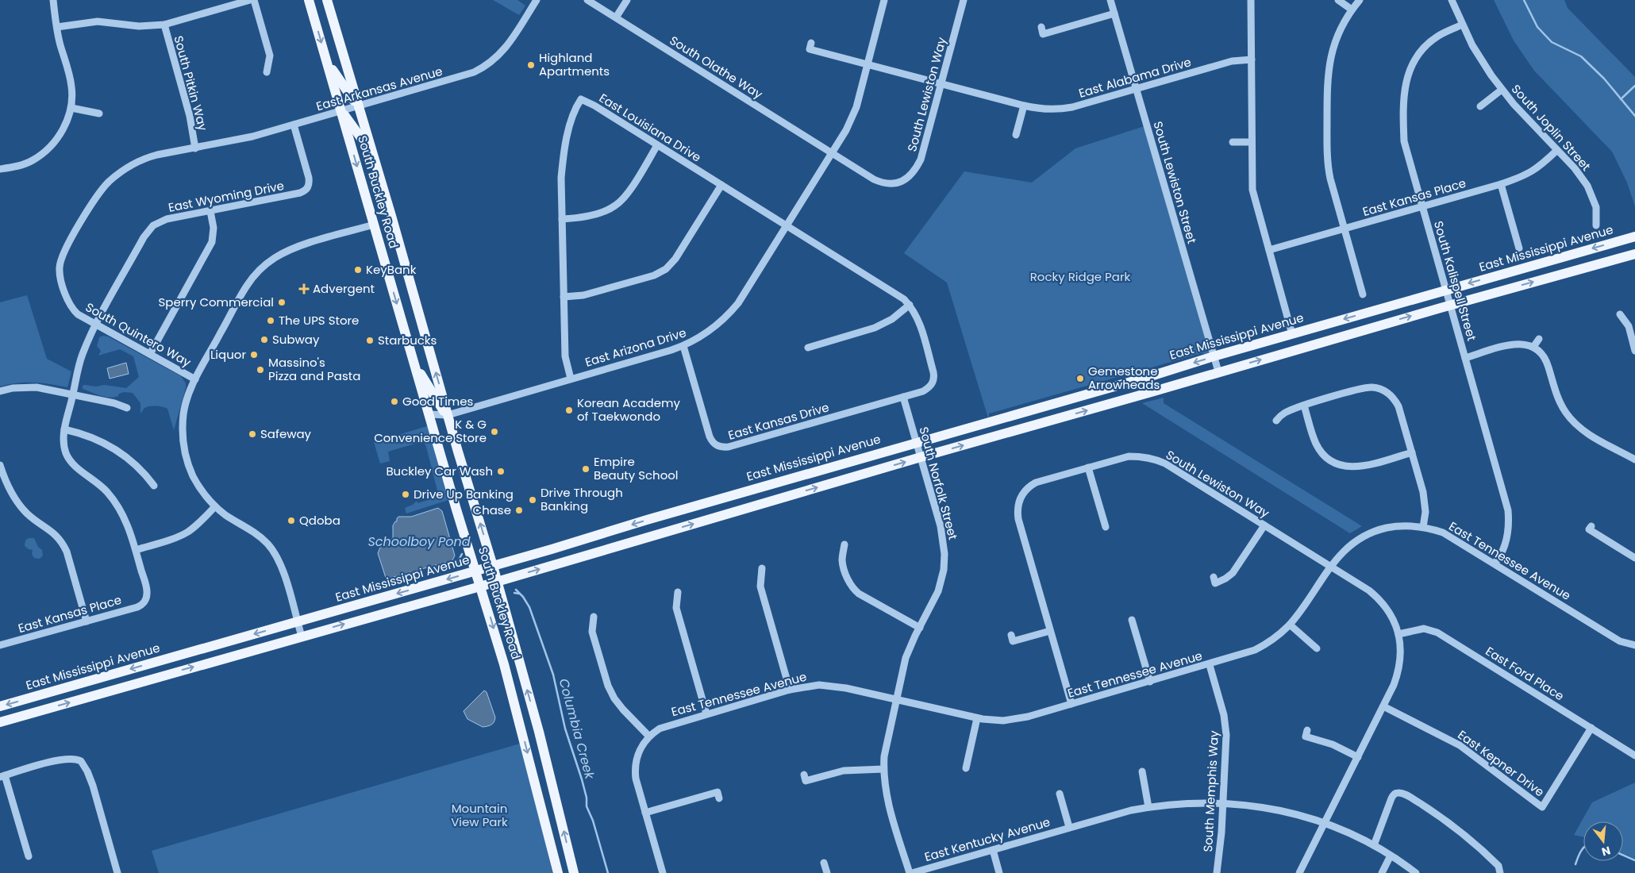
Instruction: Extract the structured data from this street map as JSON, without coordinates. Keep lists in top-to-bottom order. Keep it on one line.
{"streets":{"main road":["South Buckley Road","East Mississippi Avenue"],"street":["South Olathe Way","East Alabama Drive","South Pitkin Way","East Arkansas Avenue","South Lewiston Way","East Louisiana Drive","South Joplin Street","South Lewiston Street","East Wyoming Drive","East Kansas Place","South Kalispell Street","South Quintero Way","East Arizona Drive","East Kansas Drive","South Norfolk Street","East Tennessee Avenue","East Ford Place","East Kepner Drive","South Memphis Way","East Kentucky Avenue"]},"crossings":[["South Olathe Way","South Lewiston Way"],["South Olathe Way","East Arizona Drive"],["East Alabama Drive","South Lewiston Way"],["East Alabama Drive","South Lewiston Street"],["East Alabama Drive","East Arizona Drive"],["South Pitkin Way","East Arkansas Avenue"],["South Pitkin Way","South Quintero Way"],["East Arkansas Avenue","South Buckley Road"],["East Arkansas Avenue","East Wyoming Drive"],["East Arkansas Avenue","South Quintero Way"],["South Lewiston Way","East Arizona Drive"],["South Lewiston Way","East Tennessee Avenue"],["South Lewiston Way","East Ford Place"],["South Lewiston Way","East Kepner Drive"],["South Lewiston Way","East Kentucky Avenue"],["East Louisiana Drive","East Arizona Drive"],["South Joplin Street","East Kansas Place"],["South Joplin Street","South Kalispell Street"],["South Lewiston Street","East Mississippi Avenue"],["South Buckley Road","East Mississippi Avenue"],["South Buckley Road","East Arizona Drive"],["East Wyoming Drive","East Kansas Place"],["East Wyoming Drive","South Quintero Way"],["East Kansas Place","South Kalispell Street"],["East Mississippi Avenue","South Kalispell Street"],["East Mississippi Avenue","South Norfolk Street"],["South Kalispell Street","East Tennessee Avenue"],["East Arizona Drive","East Kansas Drive"],["East Kansas Drive","South Norfolk Street"],["South Norfolk Street","East Tennessee Avenue"],["South Norfolk Street","East Kentucky Avenue"],["East Tennessee Avenue","South Memphis Way"],["East Ford Place","East Kepner Drive"],["South Memphis Way","East Kentucky Avenue"]],"water":["Schoolboy Pond","Columbia Creek"],"parks":["Rocky Ridge Park","Mountain View Park"],"places":{"other":["Highland Apartments","KeyBank","Sperry Commercial","The UPS Store","Subway","Starbucks","Liquor","Massino's Pizza and Pasta","Gemestone Arrowheads","Good Times","Korean Academy of Taekwondo","K & G Convenience Store","Safeway","Empire Beauty School","Buckley Car Wash","Drive Up Banking","Drive Through Banking","Chase","Qdoba"],"health":["Advergent"]},"north":"bottom"}
